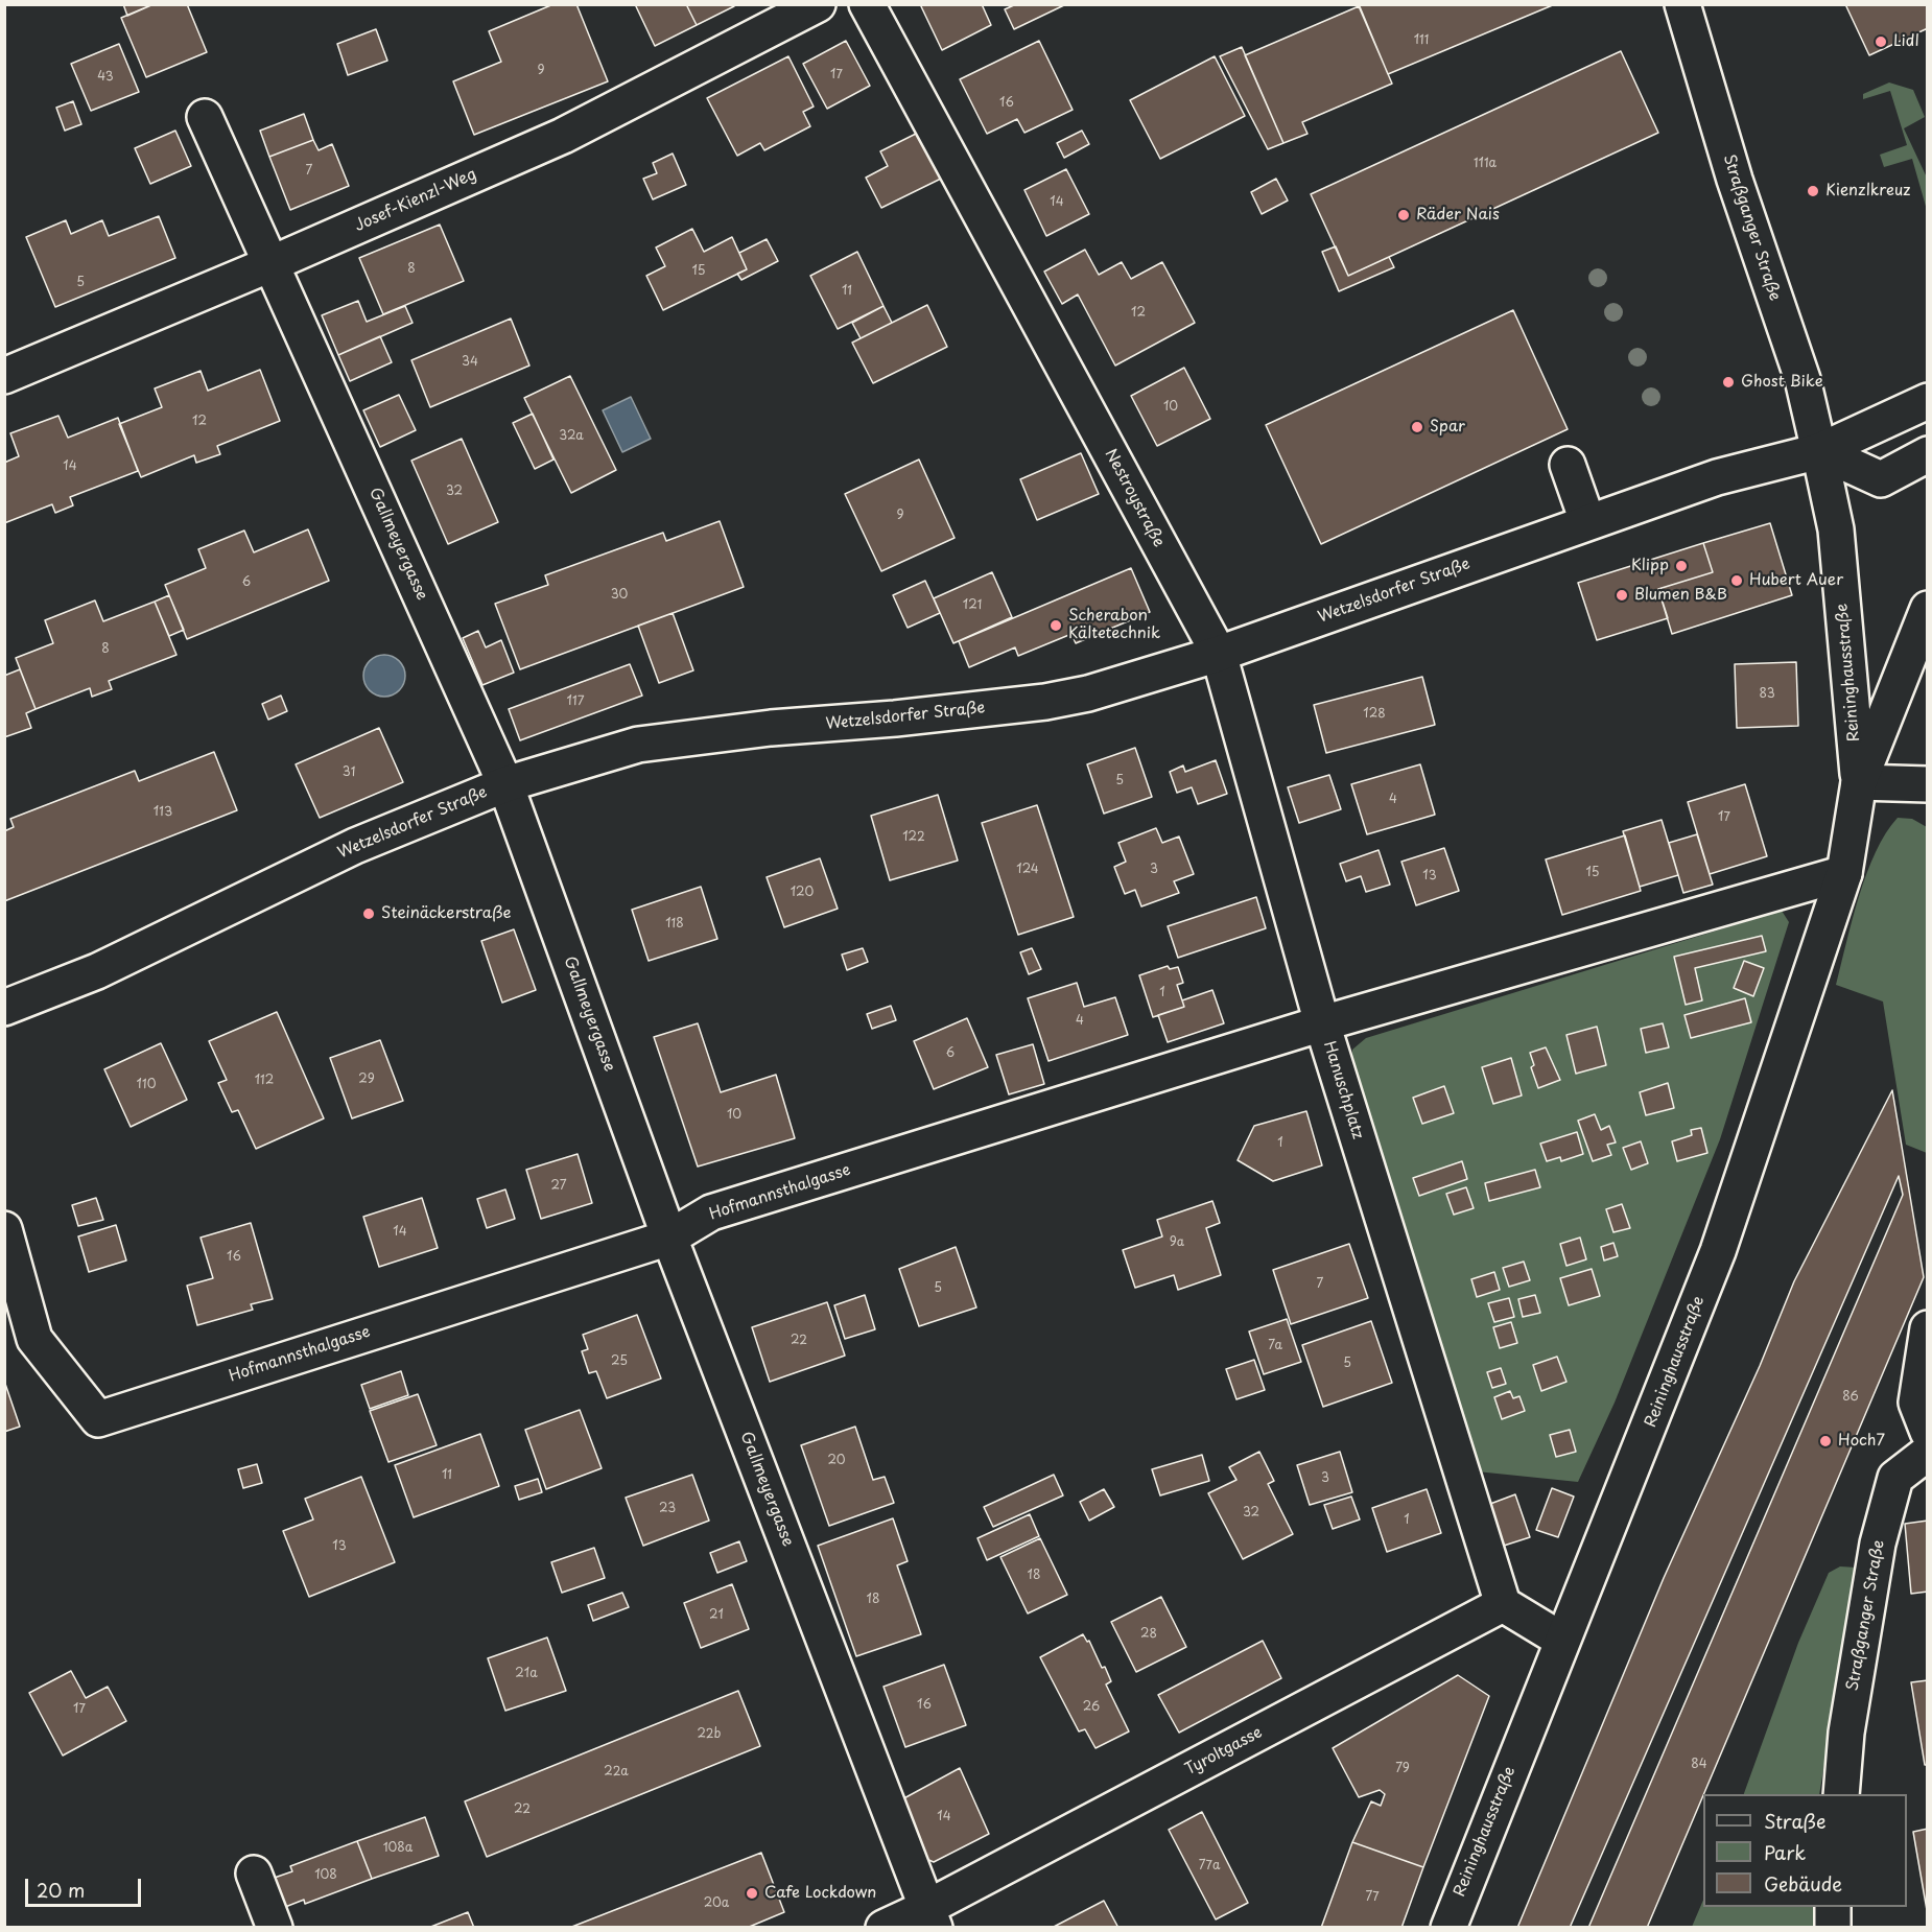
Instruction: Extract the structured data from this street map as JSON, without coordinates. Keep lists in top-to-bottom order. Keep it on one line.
{"streets":{"street":["Josef-Kienzl-Weg","Straßganger Straße","Nestroystraße","Gallmeyergasse","Wetzelsdorfer Straße","Reininghausstraße","Hanuschplatz","Hofmannsthalgasse","Tyroltgasse"]},"crossings":[["Josef-Kienzl-Weg","Gallmeyergasse"],["Straßganger Straße","Wetzelsdorfer Straße"],["Straßganger Straße","Reininghausstraße"],["Nestroystraße","Wetzelsdorfer Straße"],["Nestroystraße","Hanuschplatz"],["Nestroystraße","Hofmannsthalgasse"],["Gallmeyergasse","Wetzelsdorfer Straße"],["Gallmeyergasse","Hofmannsthalgasse"],["Gallmeyergasse","Tyroltgasse"],["Wetzelsdorfer Straße","Reininghausstraße"],["Reininghausstraße","Hanuschplatz"],["Hanuschplatz","Hofmannsthalgasse"],["Hanuschplatz","Tyroltgasse"]],"places":["Lidl","Kienzlkreuz","Räder Nais","Ghost Bike","Spar","Klipp","Hubert Auer","Blumen B&B","Scherabon Kältetechnik","Steinäckerstraße","Hoch7","Cafe Lockdown"],"house_numbers":["111","9","17","43","16","111a","7","14","8","15","5","11","12","34","10","12","32a","14","32","9","6","30","121","8","83","117","128","31","5","4","113","17","122","124","3","15","13","120","118","1","4","6","29","112","110","10","1","27","14","9a","16","7","5","22","7a","25","5","86","20","11","3","23","32","1","13","18","18","21","28","21a","16","26","17","22b","84","79","22a","22","14","108a","77a","108","77","20a"],"legend":["Straße","Park","Gebäude"],"scale_bar":"20 m"}
